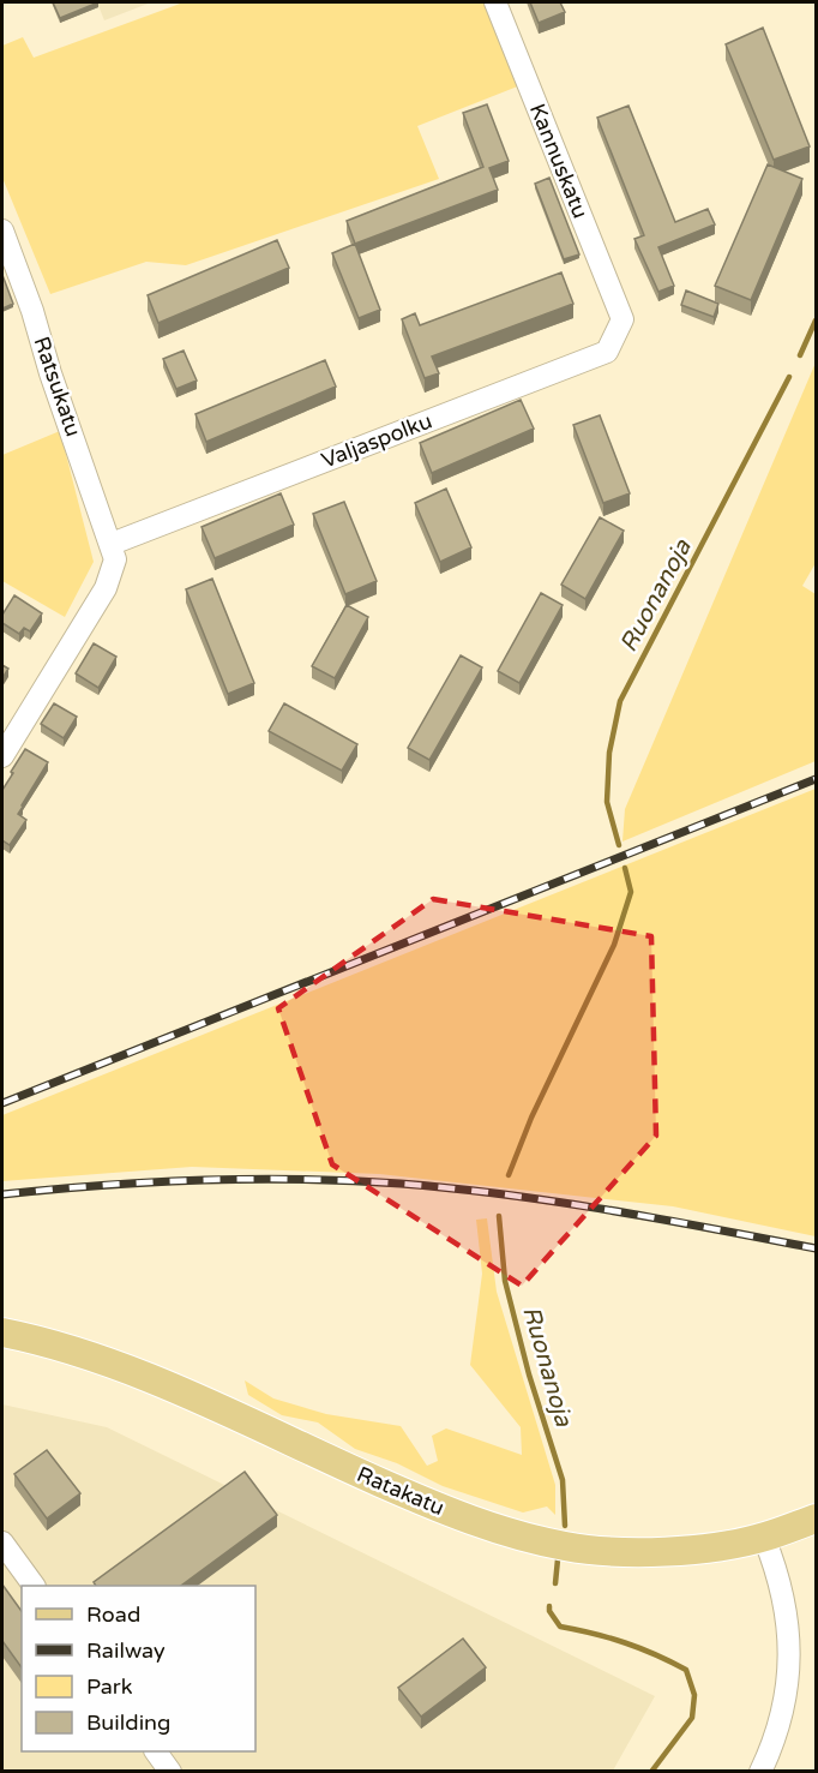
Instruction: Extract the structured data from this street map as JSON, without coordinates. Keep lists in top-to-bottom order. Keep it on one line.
{"streets":{"main road":["Ratakatu"],"street":["Kannuskatu","Ratsukatu","Valjaspolku"]},"crossings":[["Kannuskatu","Valjaspolku"],["Ratsukatu","Valjaspolku"]],"water":["Ruonanoja"],"legend":["Road","Railway","Park","Building"]}
